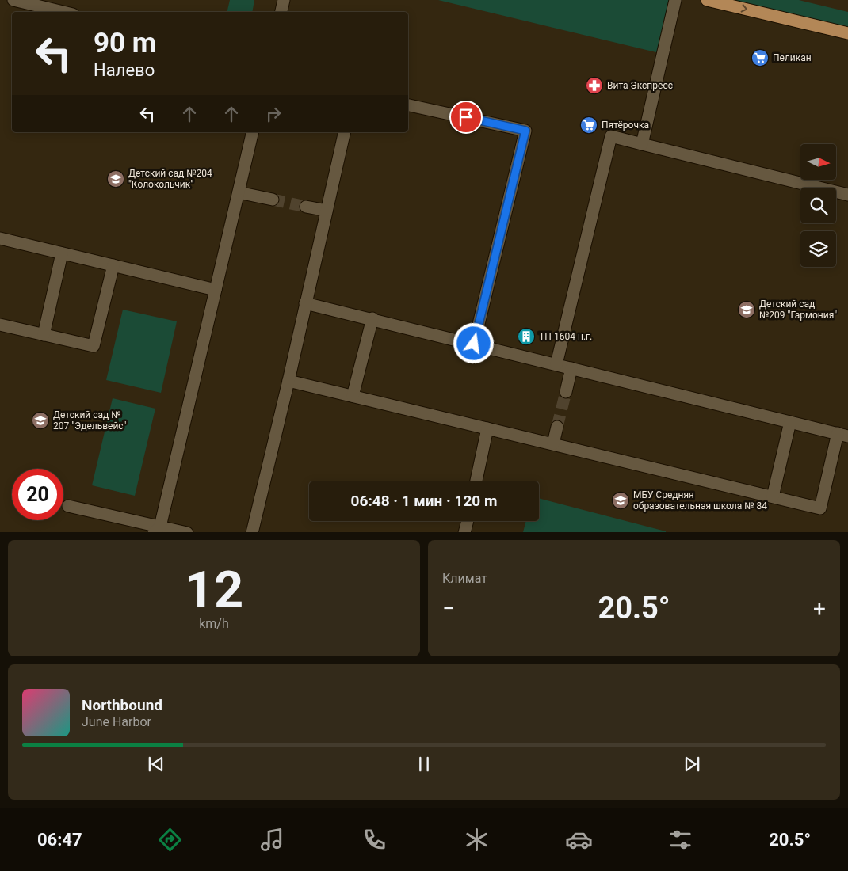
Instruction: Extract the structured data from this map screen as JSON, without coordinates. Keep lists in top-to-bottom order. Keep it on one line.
{"places":{"supermarket":["Пеликан","Пятёрочка"],"pharmacy":["Вита Экспресс"],"school or university":["Детский сад №204 \"Колокольчик\"","Детский сад №209 \"Гармония\"","Детский сад № 207 \"Эдельвейс\"","МБУ Средняя образовательная школа № 84"],"building":["ТП-1604 н.г."]},"north":"right","page":{"turn":["90 m","Налево"],"limit":"20","trip":"06:48 · 1 мин · 120 m","tile":[["12","km/h"],"Климат"],"heat":["−","20.5°","+"],"song":["Northbound","June Harbor"],"tabs":["06:47","20.5°"]}}
